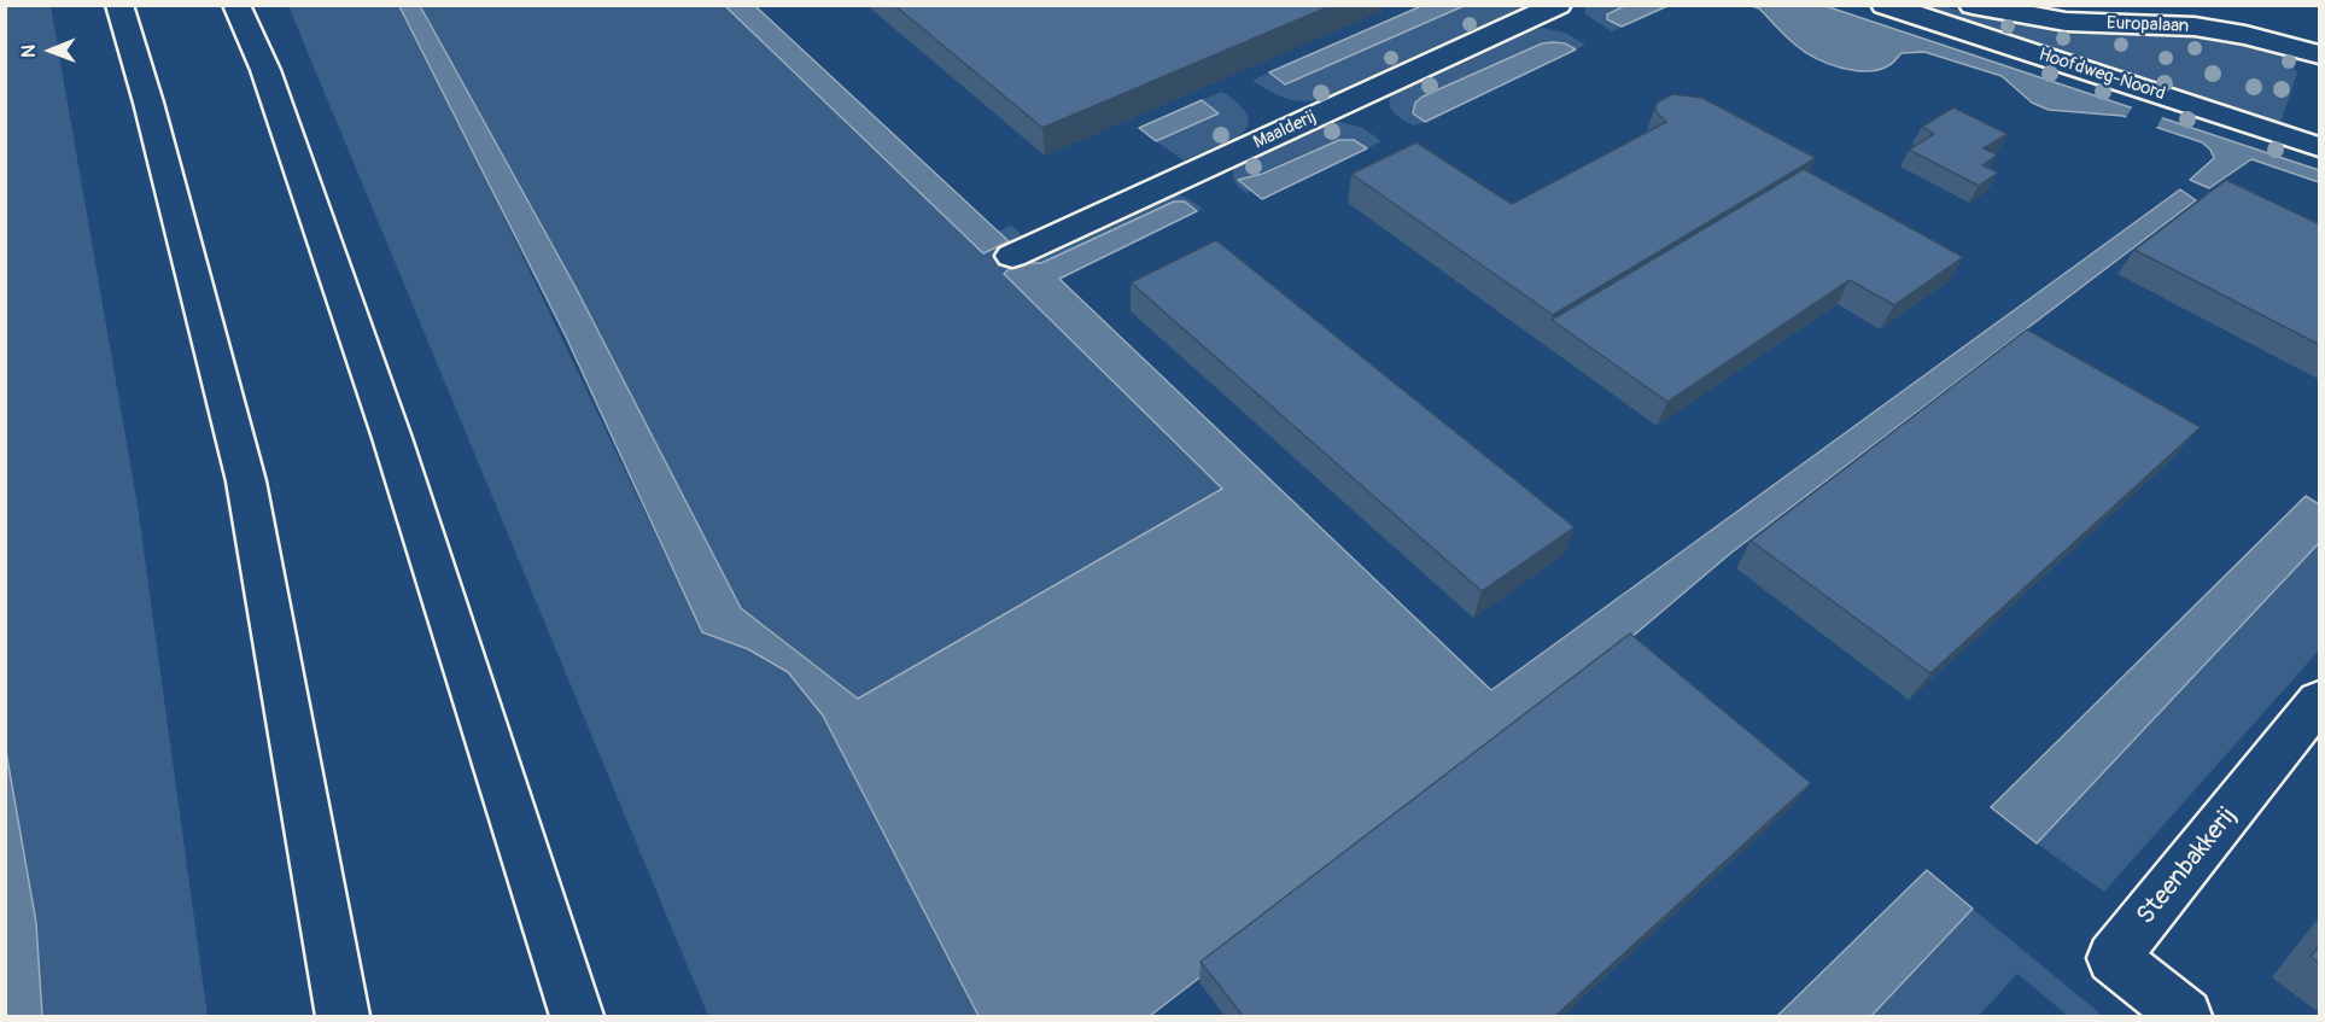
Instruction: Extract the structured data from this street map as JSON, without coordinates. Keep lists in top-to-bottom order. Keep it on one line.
{"streets":{"main road":["Europalaan","Hoofdweg-Noord","Maalderij","Steenbakkerij"]},"north":"left"}
